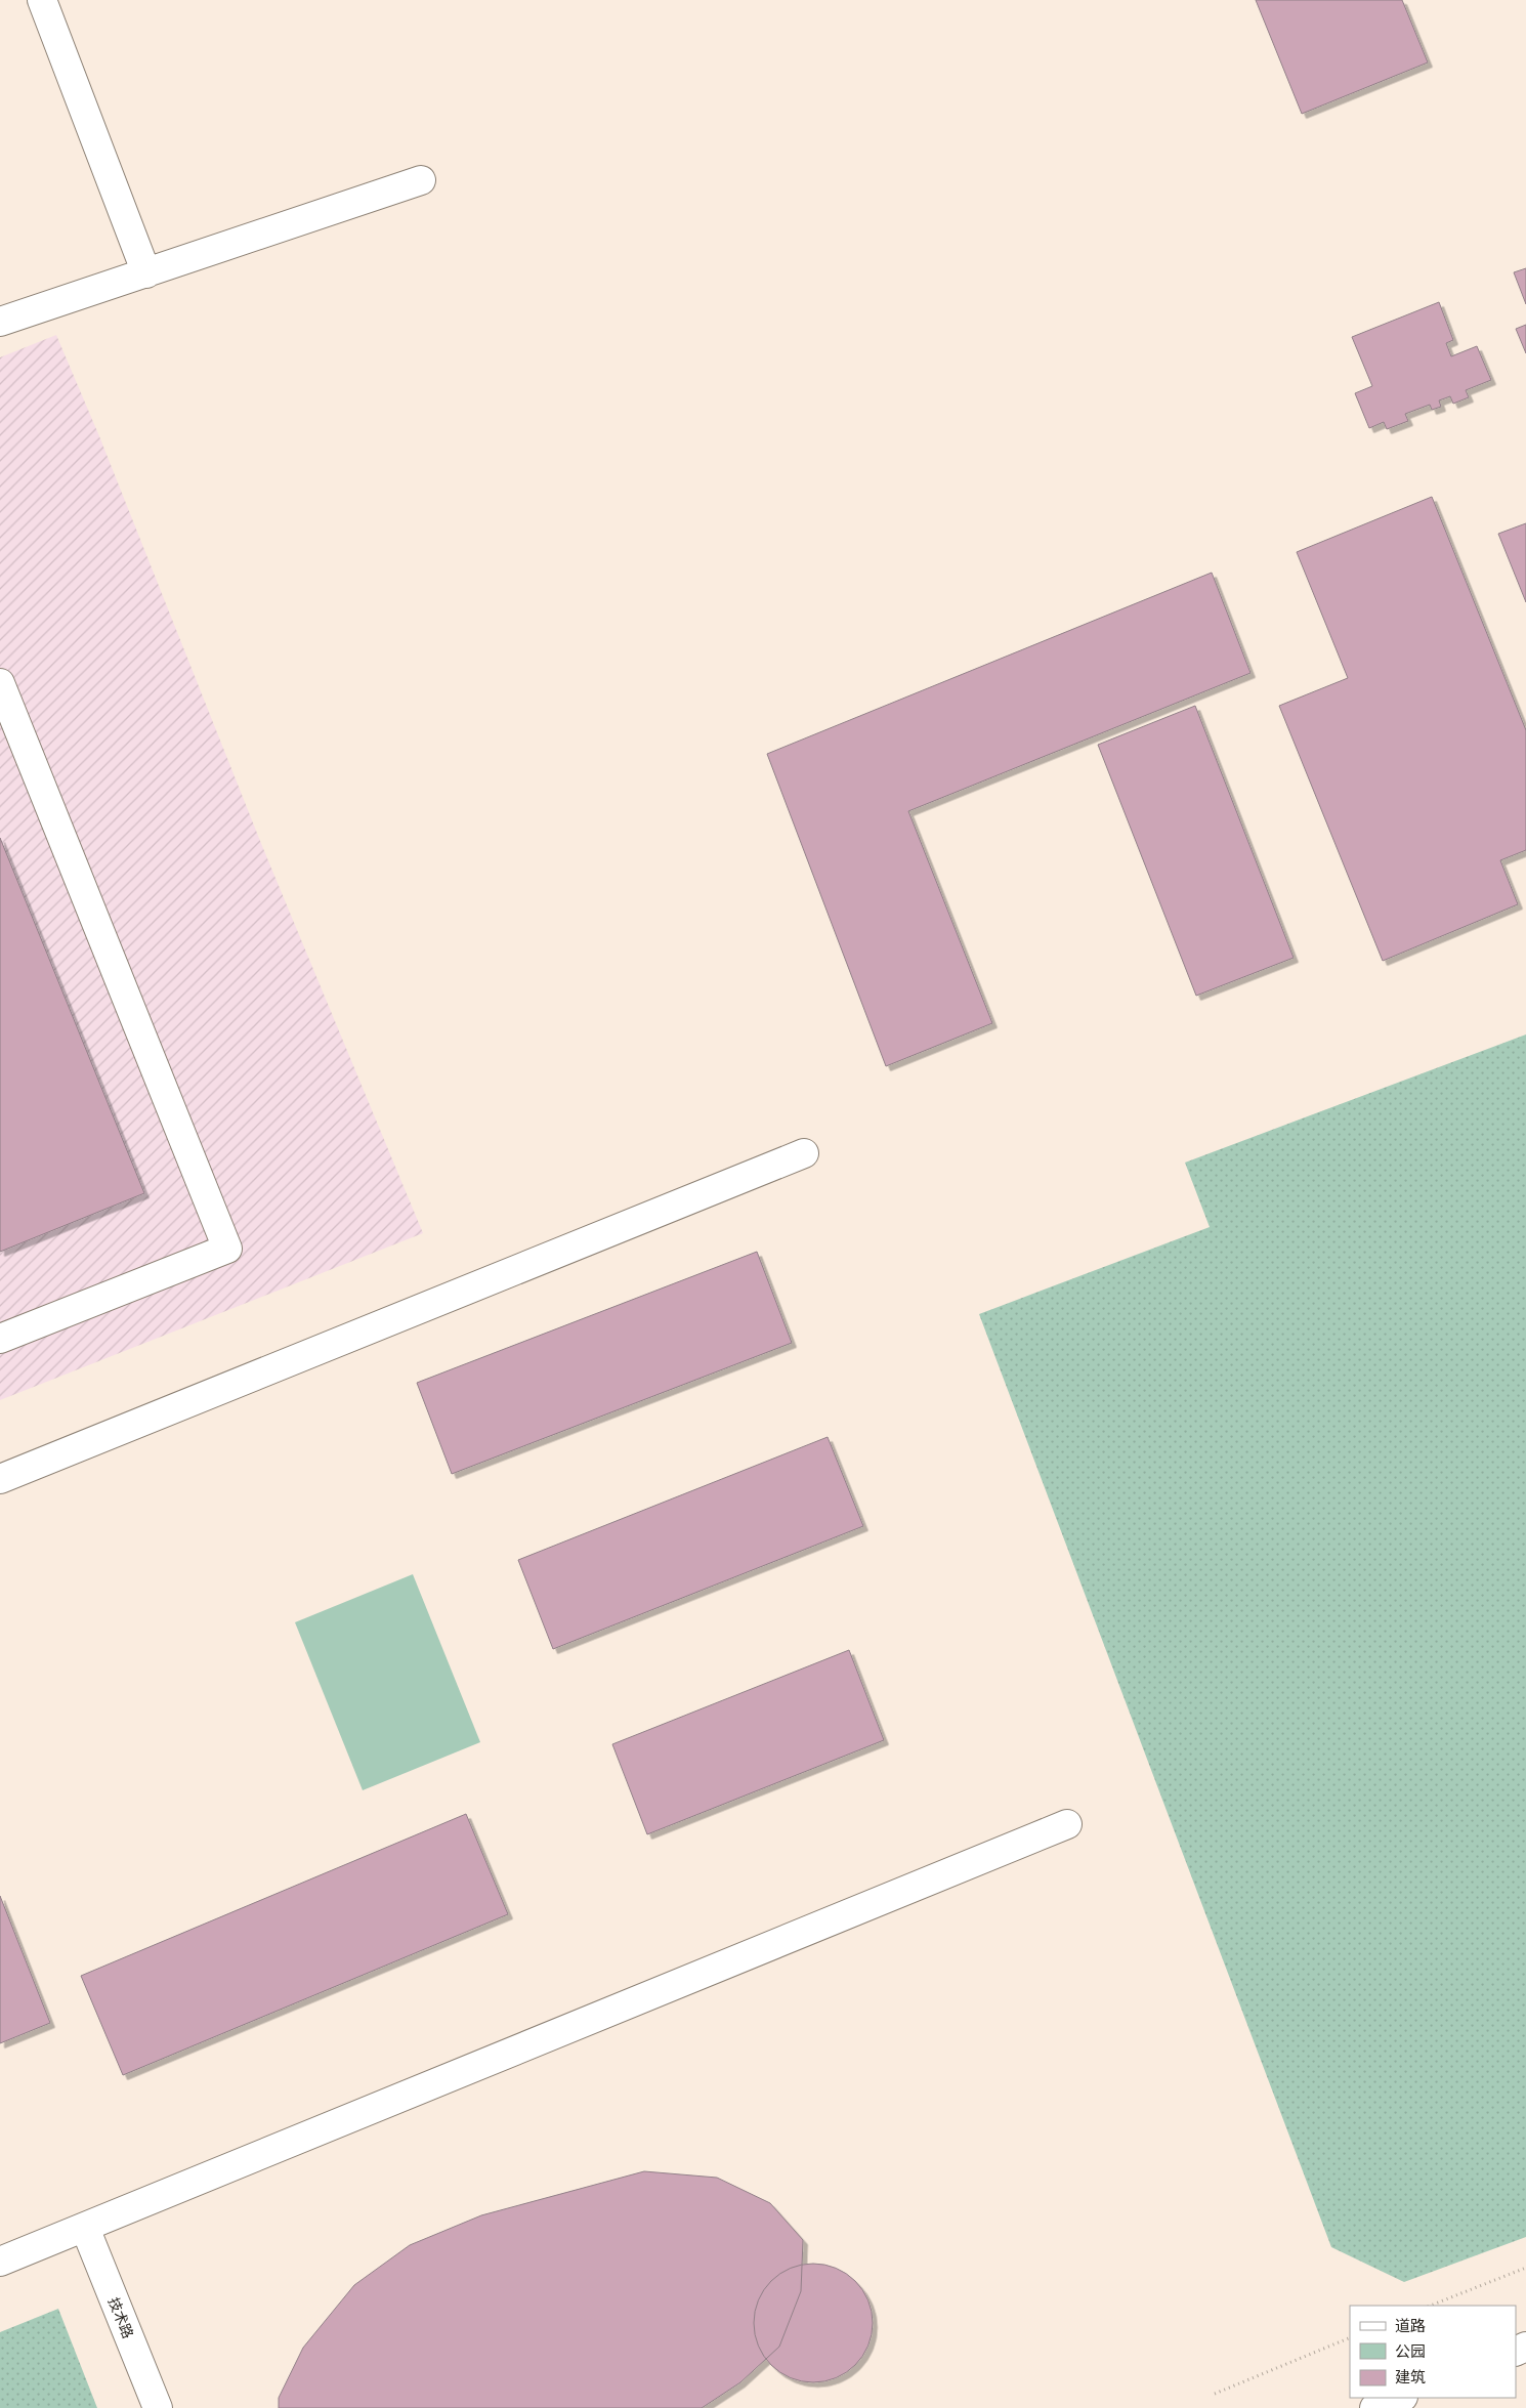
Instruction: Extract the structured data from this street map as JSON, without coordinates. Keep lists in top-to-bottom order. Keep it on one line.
{"streets":{"street":["技术路"]},"legend":["道路","公园","建筑"]}
